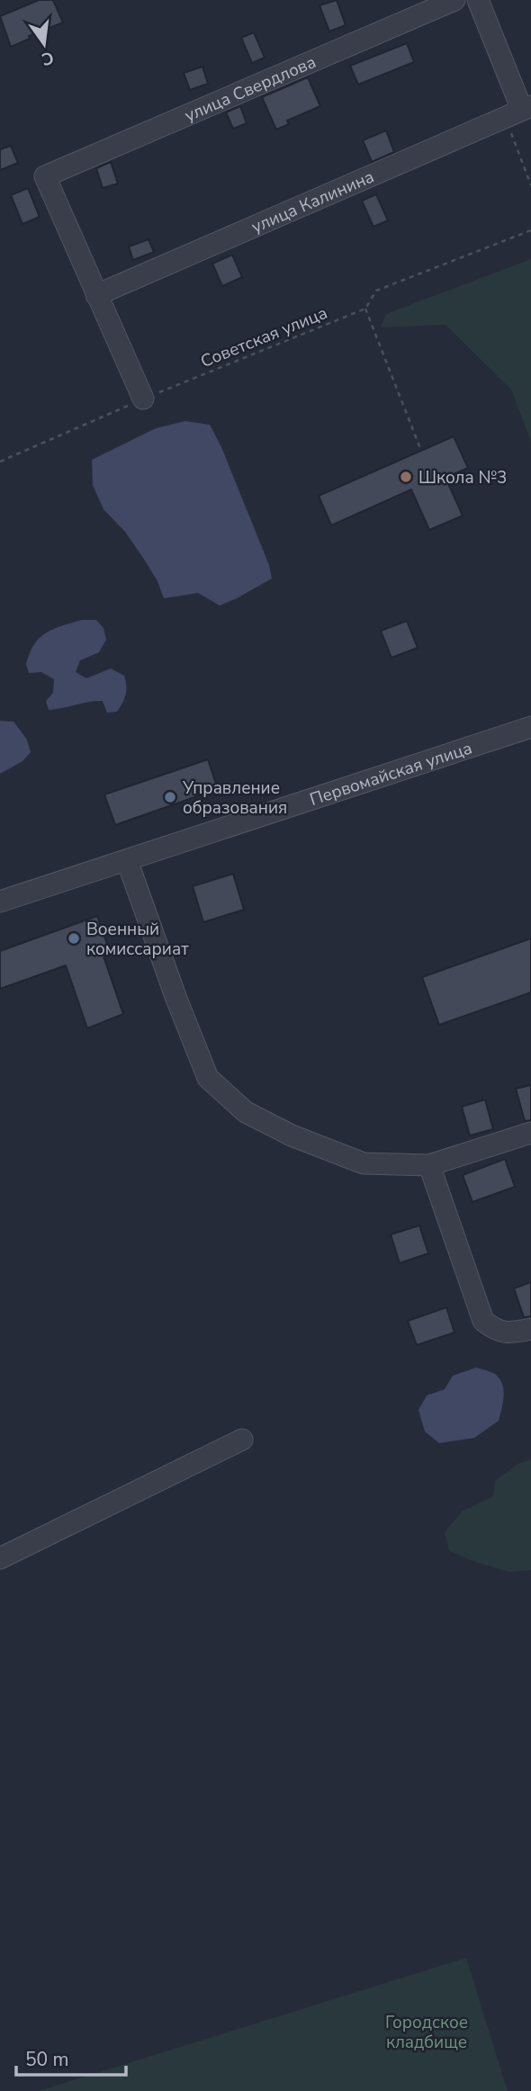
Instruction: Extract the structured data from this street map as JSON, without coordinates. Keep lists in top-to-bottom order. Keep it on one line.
{"streets":{"street":["улица Свердлова","улица Калинина","Первомайская улица"],"path":["Советская улица"]},"crossings":[["улица Свердлова","улица Калинина"]],"parks":["Городское кладбище"],"places":["Школа №3","Управление образования","Военный комиссариат"],"scale_bar":"50 m","north":"bottom"}
